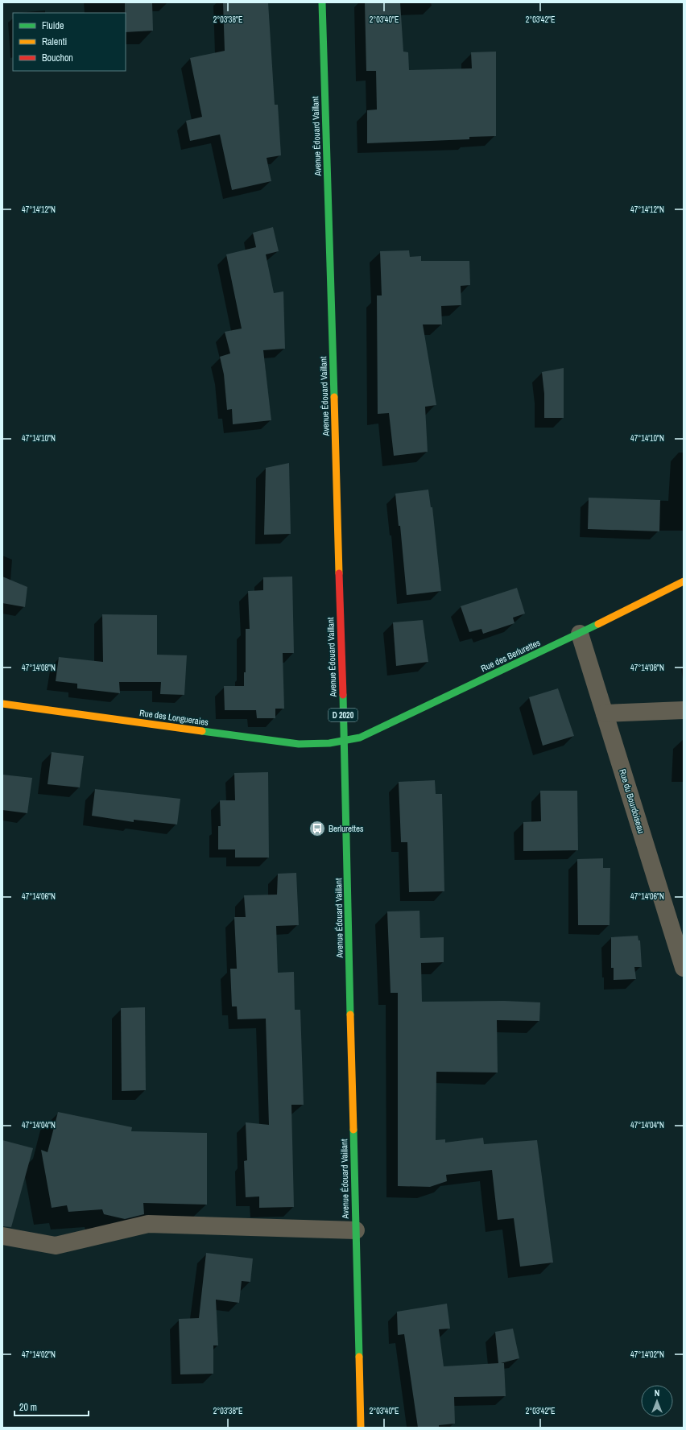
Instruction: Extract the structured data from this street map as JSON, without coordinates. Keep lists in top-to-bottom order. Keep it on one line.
{"streets":{"main road":["Avenue Édouard Vaillant","Rue des Berlurettes","D 2020","Rue des Longueraies"],"street":["Rue du Bourdoiseau"]},"crossings":[["Avenue Édouard Vaillant","Rue des Berlurettes"],["Avenue Édouard Vaillant","Rue des Longueraies"],["Rue des Berlurettes","Rue des Longueraies"],["Rue des Berlurettes","Rue du Bourdoiseau"]],"places":{"bus stop":["Berlurettes"]},"legend":["Fluide","Ralenti","Bouchon"],"scale_bar":"20 m","north":"top","coordinates":["2°03'38\"E","2°03'40\"E","2°03'42\"E","47°14'12\"N","47°14'10\"N","47°14'08\"N","47°14'06\"N","47°14'04\"N","47°14'02\"N"]}
